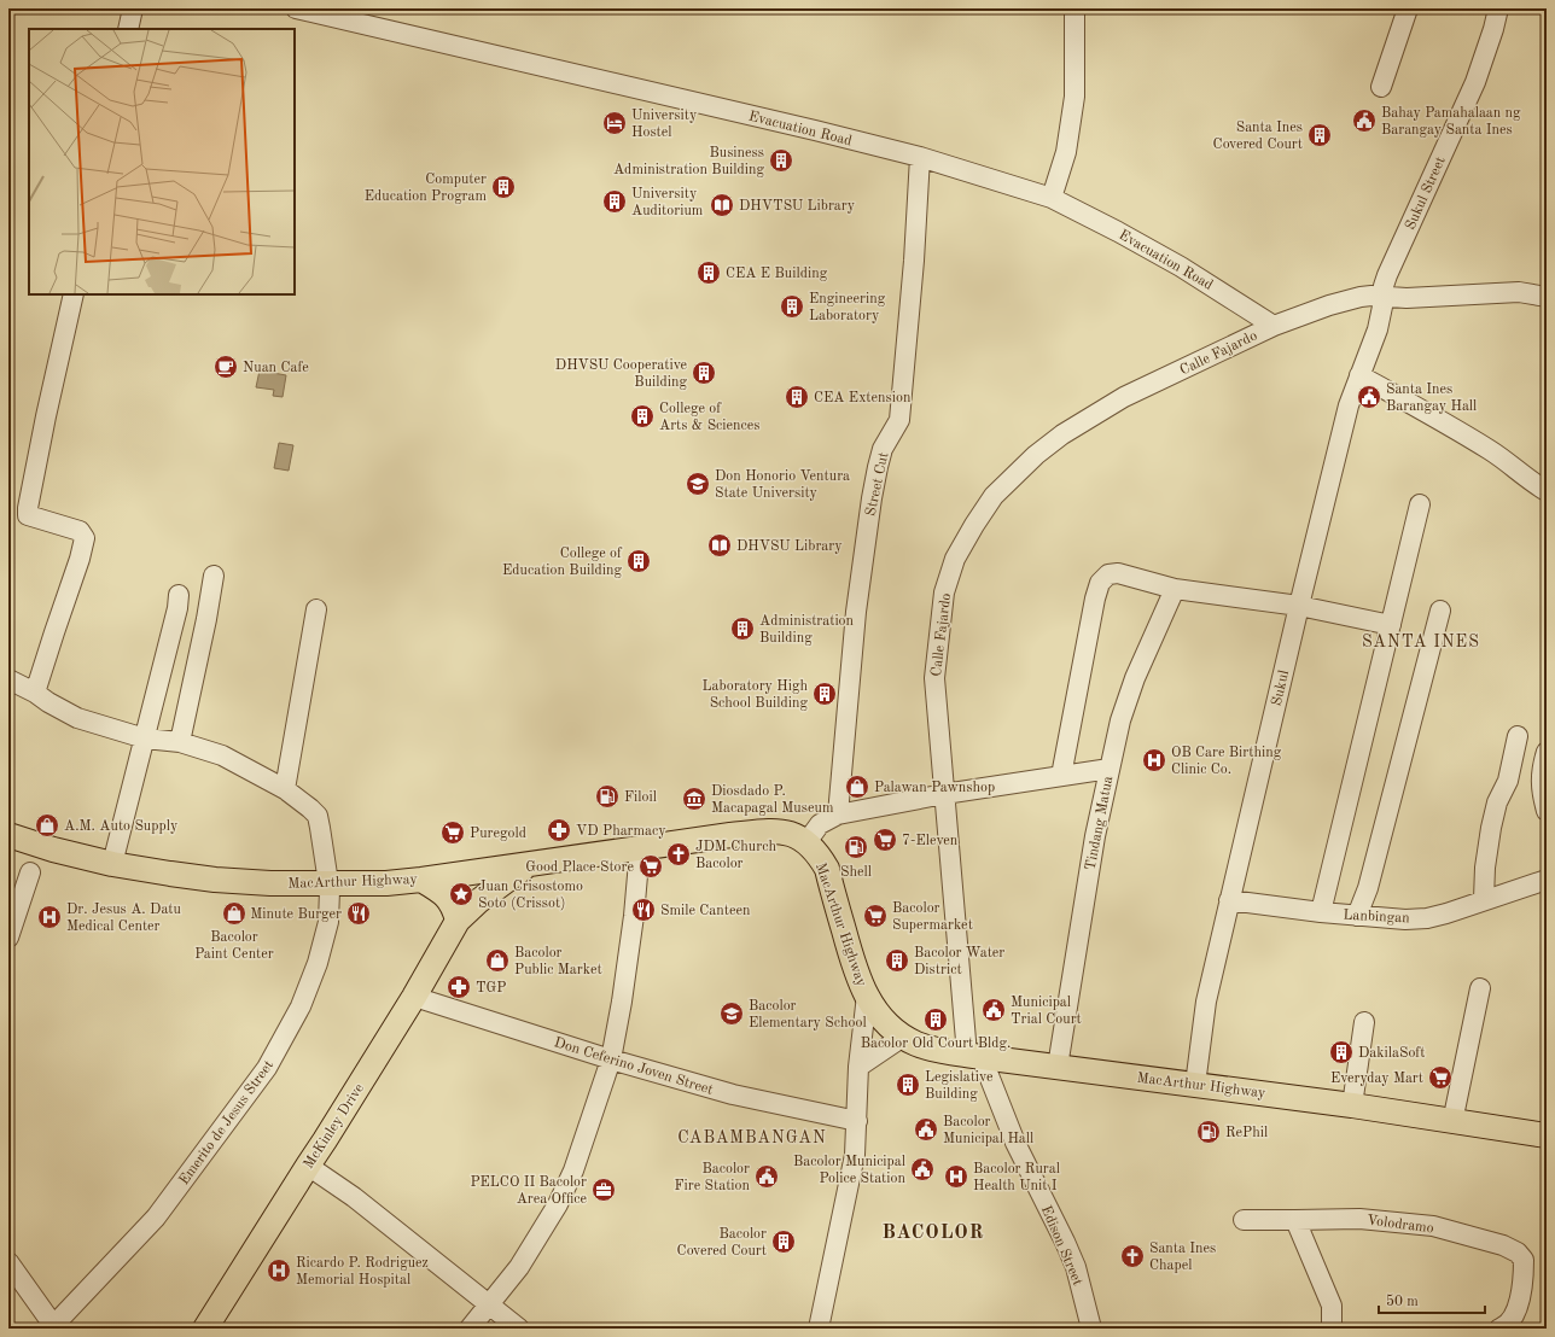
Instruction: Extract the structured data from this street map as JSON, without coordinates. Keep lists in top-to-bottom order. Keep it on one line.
{"streets":{"main road":["MacArthur Highway","McKinley Drive"],"street":["Evacuation Road","Sukul Street","Calle Fajardo","Street Cut","Sukul","Tindang Matua","Lanbingan","Don Ceferino Joven Street","Emerito de Jesus Street","Volodramo","Edison Street"]},"crossings":[["Evacuation Road","Calle Fajardo"],["Evacuation Road","Street Cut"],["Sukul Street","Calle Fajardo"],["Sukul Street","Sukul"],["Calle Fajardo","Sukul"],["Calle Fajardo","MacArthur Highway"],["Calle Fajardo","Edison Street"],["Sukul","MacArthur Highway"],["Sukul","Lanbingan"],["Tindang Matua","MacArthur Highway"],["MacArthur Highway","Emerito de Jesus Street"],["MacArthur Highway","McKinley Drive"],["MacArthur Highway","Edison Street"],["Don Ceferino Joven Street","McKinley Drive"]],"districts":["SANTA INES","CABAMBANGAN","BACOLOR"],"places":{"public building":["Bahay Pamahalaan ng Barangay Santa Ines","Santa Ines Barangay Hall","Municipal Trial Court","Bacolor Municipal Hall","Bacolor Municipal Police Station","Bacolor Fire Station"],"hotel":["University Hostel"],"building":["Santa Ines Covered Court","Business Administration Building","Computer Education Program","University Auditorium","CEA E Building","Engineering Laboratory","DHVSU Cooperative Building","CEA Extension","College of Arts & Sciences","College of Education Building","Administration Building","Laboratory High School Building","Bacolor Water District","Bacolor Old Court Bldg.","DakilaSoft","Legislative Building","Bacolor Covered Court"],"library":["DHVTSU Library","DHVSU Library"],"cafe":["Nuan Cafe"],"school or university":["Don Honorio Ventura State University","Bacolor Elementary School"],"hospital":["OB Care Birthing Clinic Co.","Dr. Jesus A. Datu Medical Center","Bacolor Rural Health Unit I","Ricardo P. Rodriguez Memorial Hospital"],"shop":["Palawan Pawnshop","A.M. Auto Supply","Bacolor Paint Center","Bacolor Public Market"],"fuel station":["Filoil","Shell","RePhil"],"museum":["Diosdado P. Macapagal Museum"],"pharmacy":["VD Pharmacy","TGP"],"supermarket":["Puregold","7-Eleven","Good Place Store","Bacolor Supermarket","Everyday Mart"],"church":["JDM Church Bacolor","Santa Ines Chapel"],"place":["Juan Crisostomo Soto (Crissot)"],"restaurant":["Smile Canteen","Minute Burger"],"office":["PELCO II Bacolor Area Office"]},"scale_bar":"50 m"}
